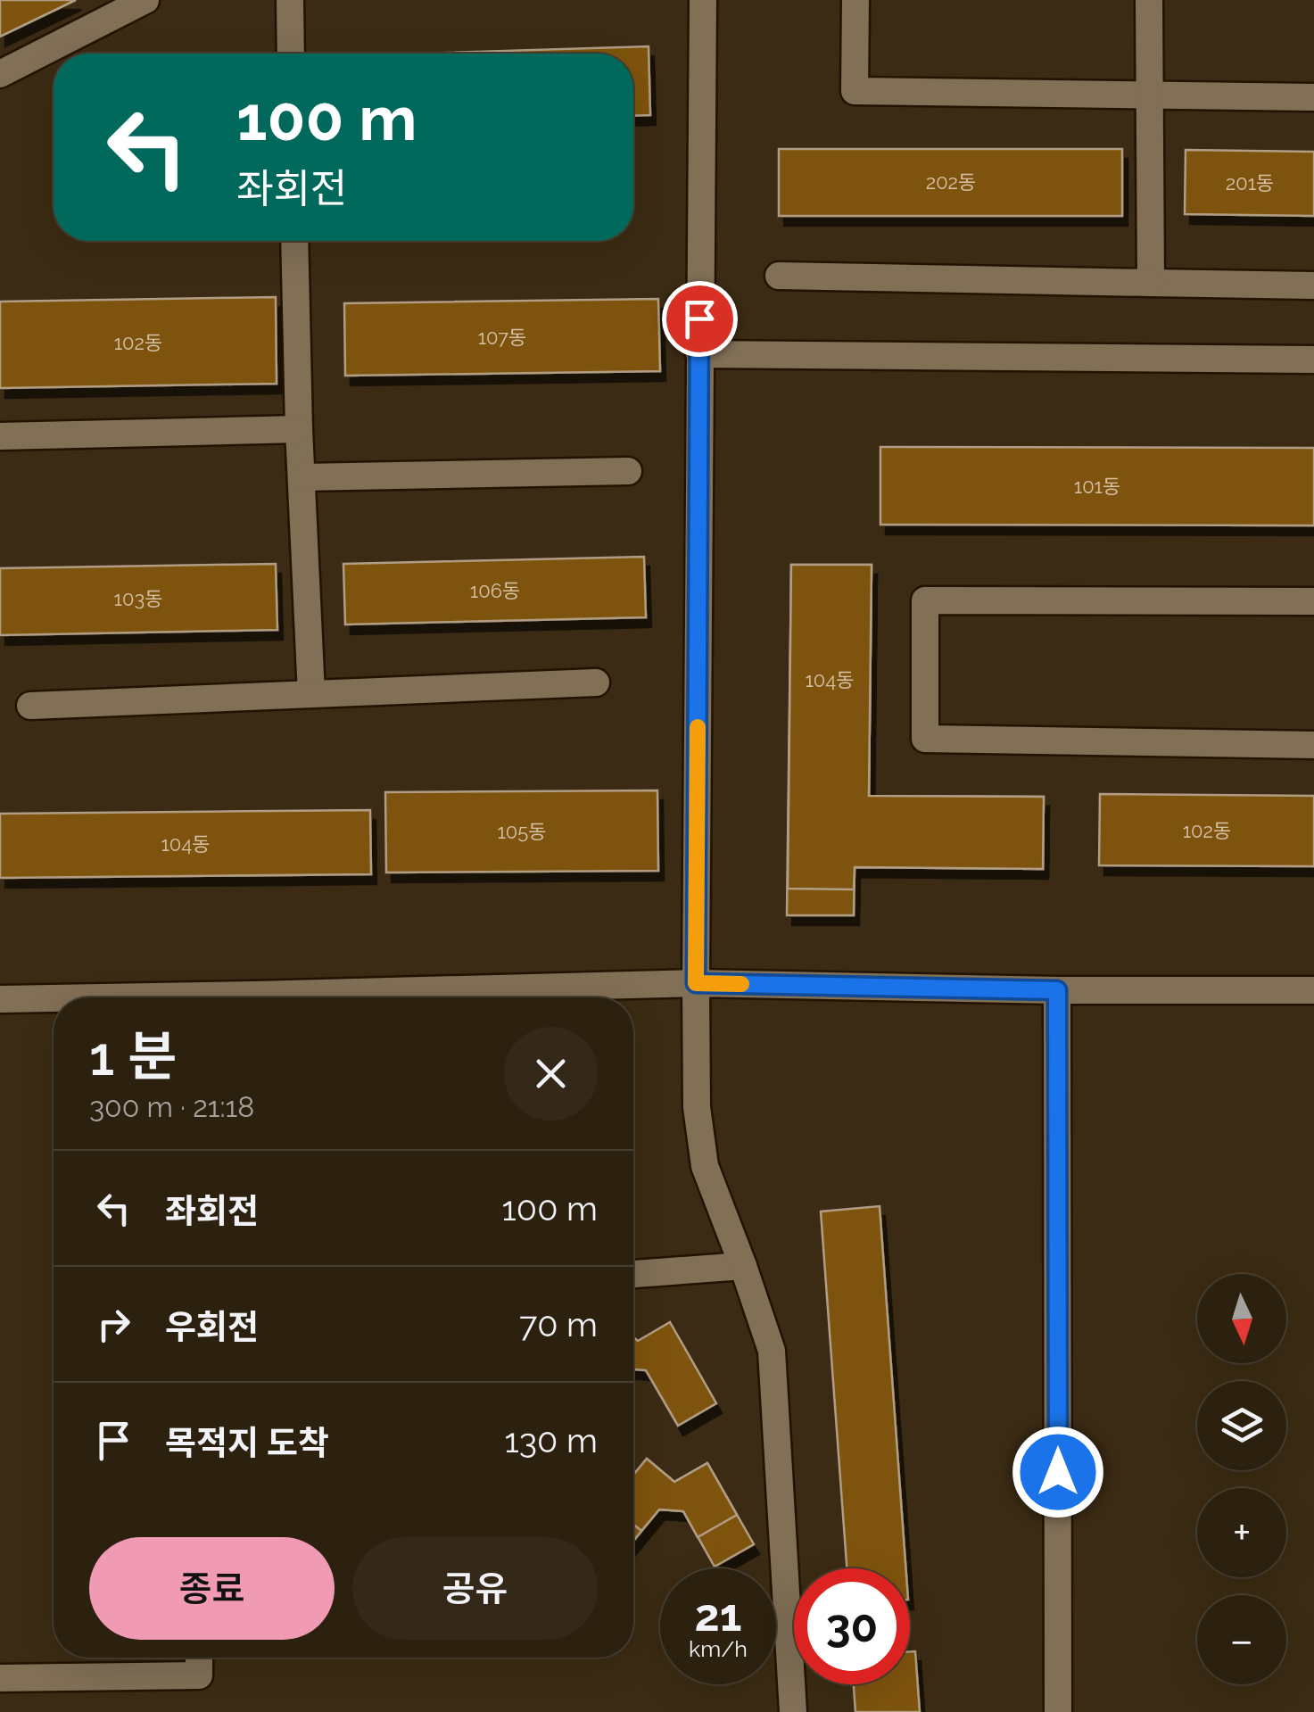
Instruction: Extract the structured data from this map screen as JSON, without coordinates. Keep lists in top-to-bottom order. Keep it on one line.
{"house_numbers":["202동","201동","107동","102동","101동","106동","103동","104동","102동","105동","104동"],"north":"bottom","page":{"turn":["100 m","좌회전"],"heading":["1 분","300 m · 21:18"],"list":[{"name":"좌회전","value":"100 m"},{"name":"우회전","value":"70 m"},{"name":"목적지 도착","value":"130 m"}],"map_buttons":["+","−"],"buttons":["종료","공유"],"speed":"21 km/h","limit":"30"}}
